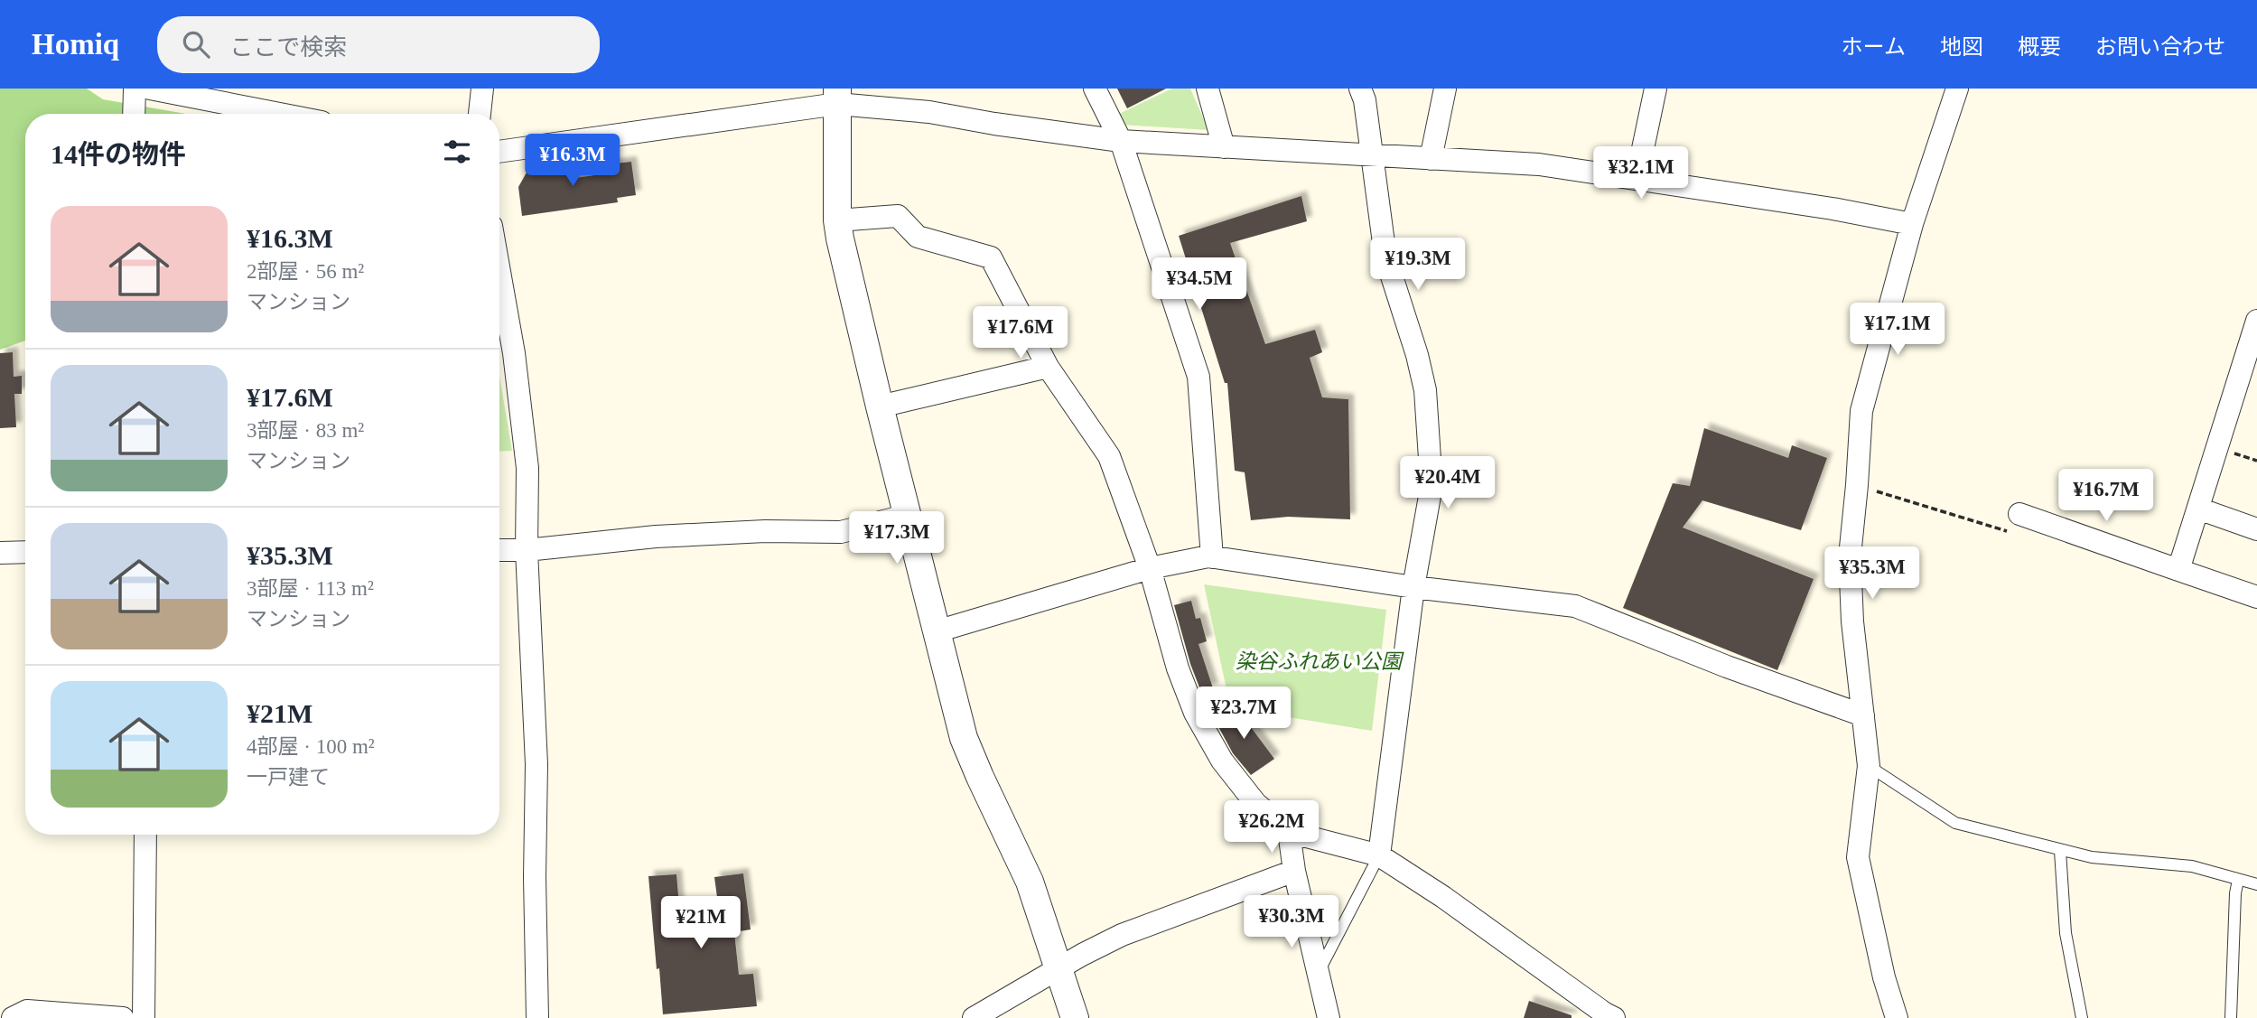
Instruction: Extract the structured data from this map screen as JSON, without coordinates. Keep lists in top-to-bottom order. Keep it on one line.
{"parks":["染谷ふれあい公園"],"page":{"header":"Homiq","search":"ここで検索","nav":["ホーム","地図","概要","お問い合わせ"],"heading":"14件の物件","price":["¥16.3M","¥32.1M","¥19.3M","¥34.5M","¥17.1M","¥17.6M","¥20.4M","¥16.7M","¥17.3M","¥35.3M","¥23.7M","¥26.2M","¥30.3M","¥21M"],"list":[{"name":"¥16.3M","note":"2部屋 · 56 m² · マンション"},{"name":"¥17.6M","note":"3部屋 · 83 m² · マンション"},{"name":"¥35.3M","note":"3部屋 · 113 m² · マンション"},{"name":"¥21M","note":"4部屋 · 100 m² · 一戸建て"}]}}
